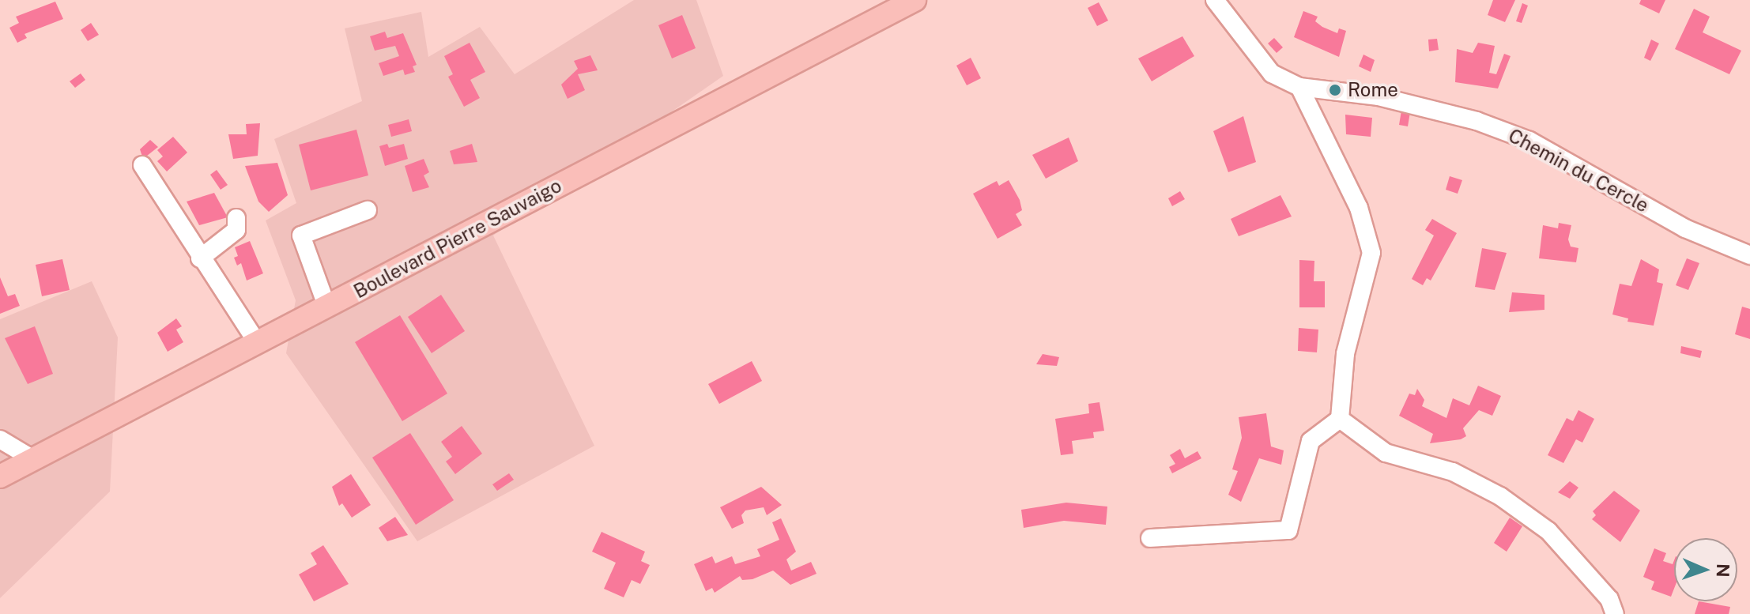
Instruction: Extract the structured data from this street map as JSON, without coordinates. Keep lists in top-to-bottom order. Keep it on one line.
{"streets":{"main road":["Boulevard Pierre Sauvaigo"],"street":["Chemin du Cercle"]},"places":["Rome"],"north":"right"}
